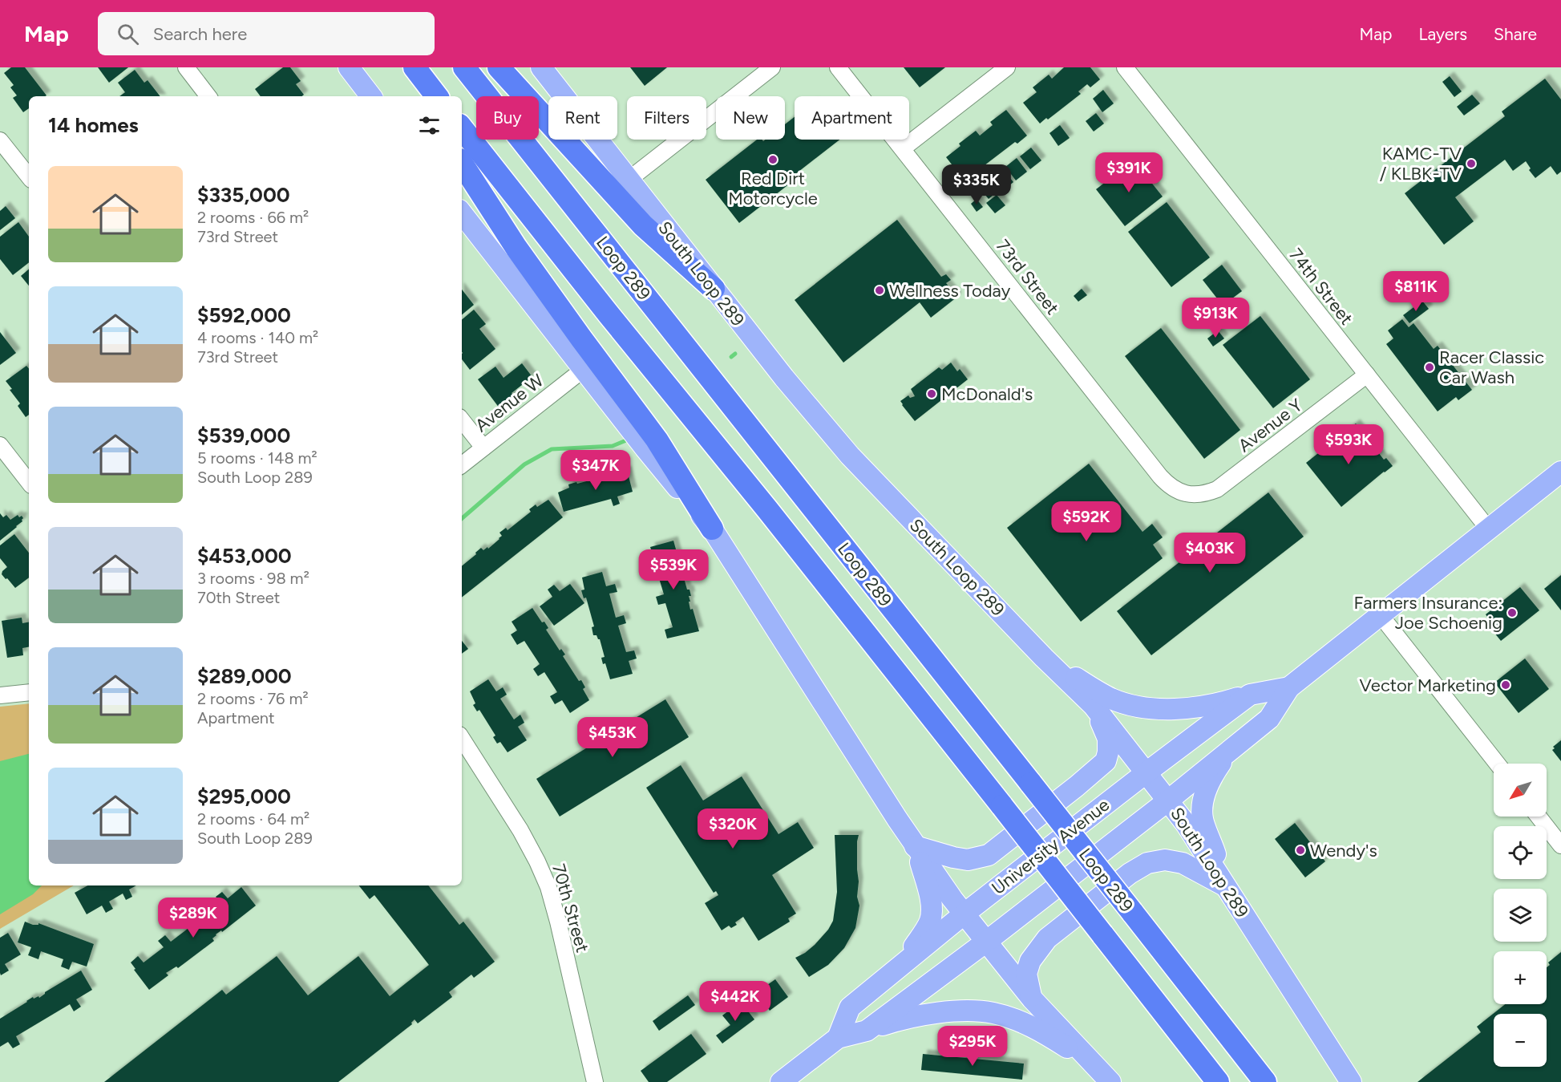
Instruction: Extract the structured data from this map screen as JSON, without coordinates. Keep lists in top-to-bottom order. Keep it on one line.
{"streets":{"highway":["Loop 289"],"main road":["South Loop 289","University Avenue"],"street":["73rd Street","74th Street","Avenue W","Avenue Y","70th Street"]},"crossings":[["South Loop 289","University Avenue"],["73rd Street","Avenue Y"],["74th Street","Avenue Y"],["74th Street","University Avenue"]],"places":["Red Dirt Motorcycle","KAMC-TV / KLBK-TV","Wellness Today","Racer Classic Car Wash","McDonald's","Farmers Insurance: Joe Schoenig","Vector Marketing","Wendy's"],"north":"bottom left","page":{"header":"Map","search":"Search here","nav":["Map","Layers","Share"],"chip":["Buy","Rent","Filters","New","Apartment"],"heading":"14 homes","price":["$391K","$335K","$811K","$913K","$593K","$347K","$592K","$403K","$539K","$453K","$320K","$289K","$442K","$295K"],"list":[{"name":"$335,000","note":"2 rooms · 66 m² · 73rd Street"},{"name":"$592,000","note":"4 rooms · 140 m² · 73rd Street"},{"name":"$539,000","note":"5 rooms · 148 m² · South Loop 289"},{"name":"$453,000","note":"3 rooms · 98 m² · 70th Street"},{"name":"$289,000","note":"2 rooms · 76 m² · Apartment"},{"name":"$295,000","note":"2 rooms · 64 m² · South Loop 289"}],"map_buttons":["+","−"]}}
